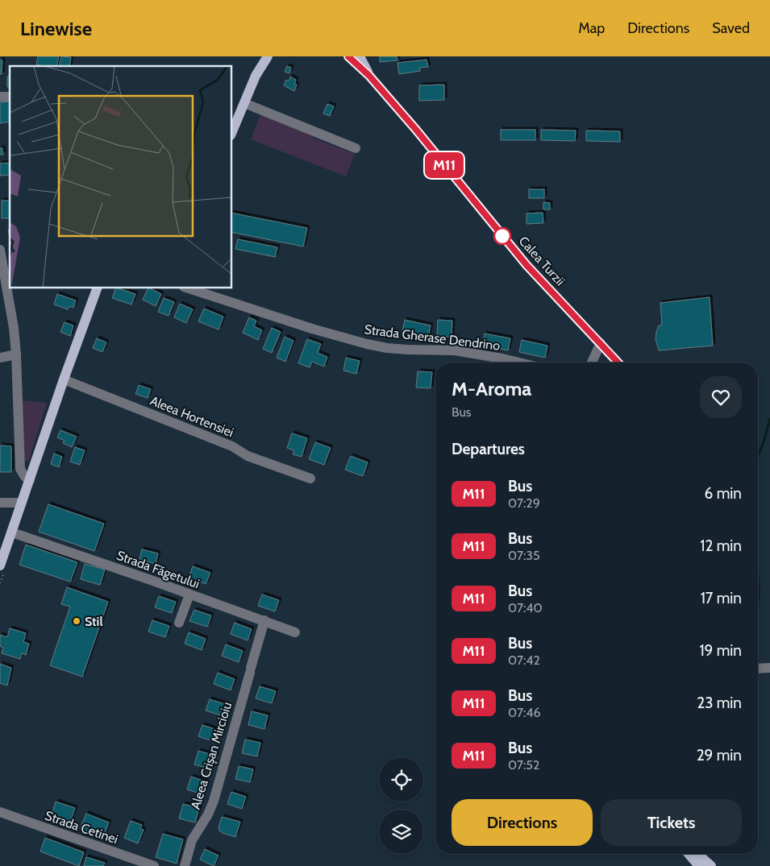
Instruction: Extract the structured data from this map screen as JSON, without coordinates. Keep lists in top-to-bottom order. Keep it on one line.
{"streets":{"main road":["Calea Turzii"],"street":["Strada Gherase Dendrino","Aleea Hortensiei","Strada Făgetului","Aleea Crișan Mircioiu","Strada Cetinei"]},"crossings":[["Strada Făgetului","Aleea Crișan Mircioiu"]],"places":["Stil"],"lines":["bus line M11"],"page":{"header":"Linewise","nav":["Map","Directions","Saved"],"on_map":"M11","heading":[["M-Aroma","Bus"],"Departures"],"list":[{"mark":"M11","name":"Bus","note":"07:29","value":"6 min"},{"mark":"M11","name":"Bus","note":"07:35","value":"12 min"},{"mark":"M11","name":"Bus","note":"07:40","value":"17 min"},{"mark":"M11","name":"Bus","note":"07:42","value":"19 min"},{"mark":"M11","name":"Bus","note":"07:46","value":"23 min"},{"mark":"M11","name":"Bus","note":"07:52","value":"29 min"}],"buttons":["Directions","Tickets"]}}
